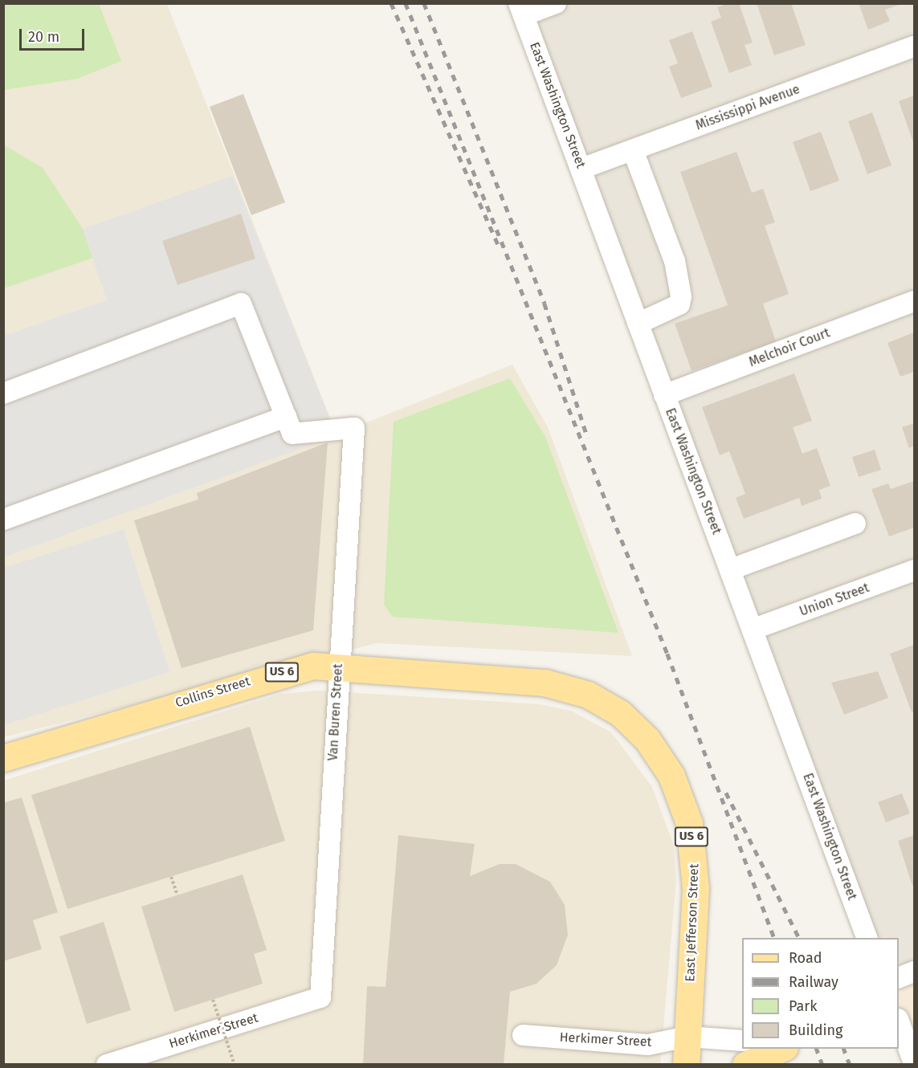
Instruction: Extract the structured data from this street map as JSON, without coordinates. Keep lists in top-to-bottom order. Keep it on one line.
{"streets":{"main road":["US 6","Collins Street","East Jefferson Street"],"street":["East Washington Street","Mississippi Avenue","Melchoir Court","Union Street","Van Buren Street","Herkimer Street"]},"crossings":[["East Washington Street","Mississippi Avenue"],["East Washington Street","Melchoir Court"],["East Washington Street","Union Street"],["Collins Street","Van Buren Street"],["Collins Street","East Jefferson Street"],["Van Buren Street","Herkimer Street"],["East Jefferson Street","Herkimer Street"]],"legend":["Road","Railway","Park","Building"],"scale_bar":"20 m"}
